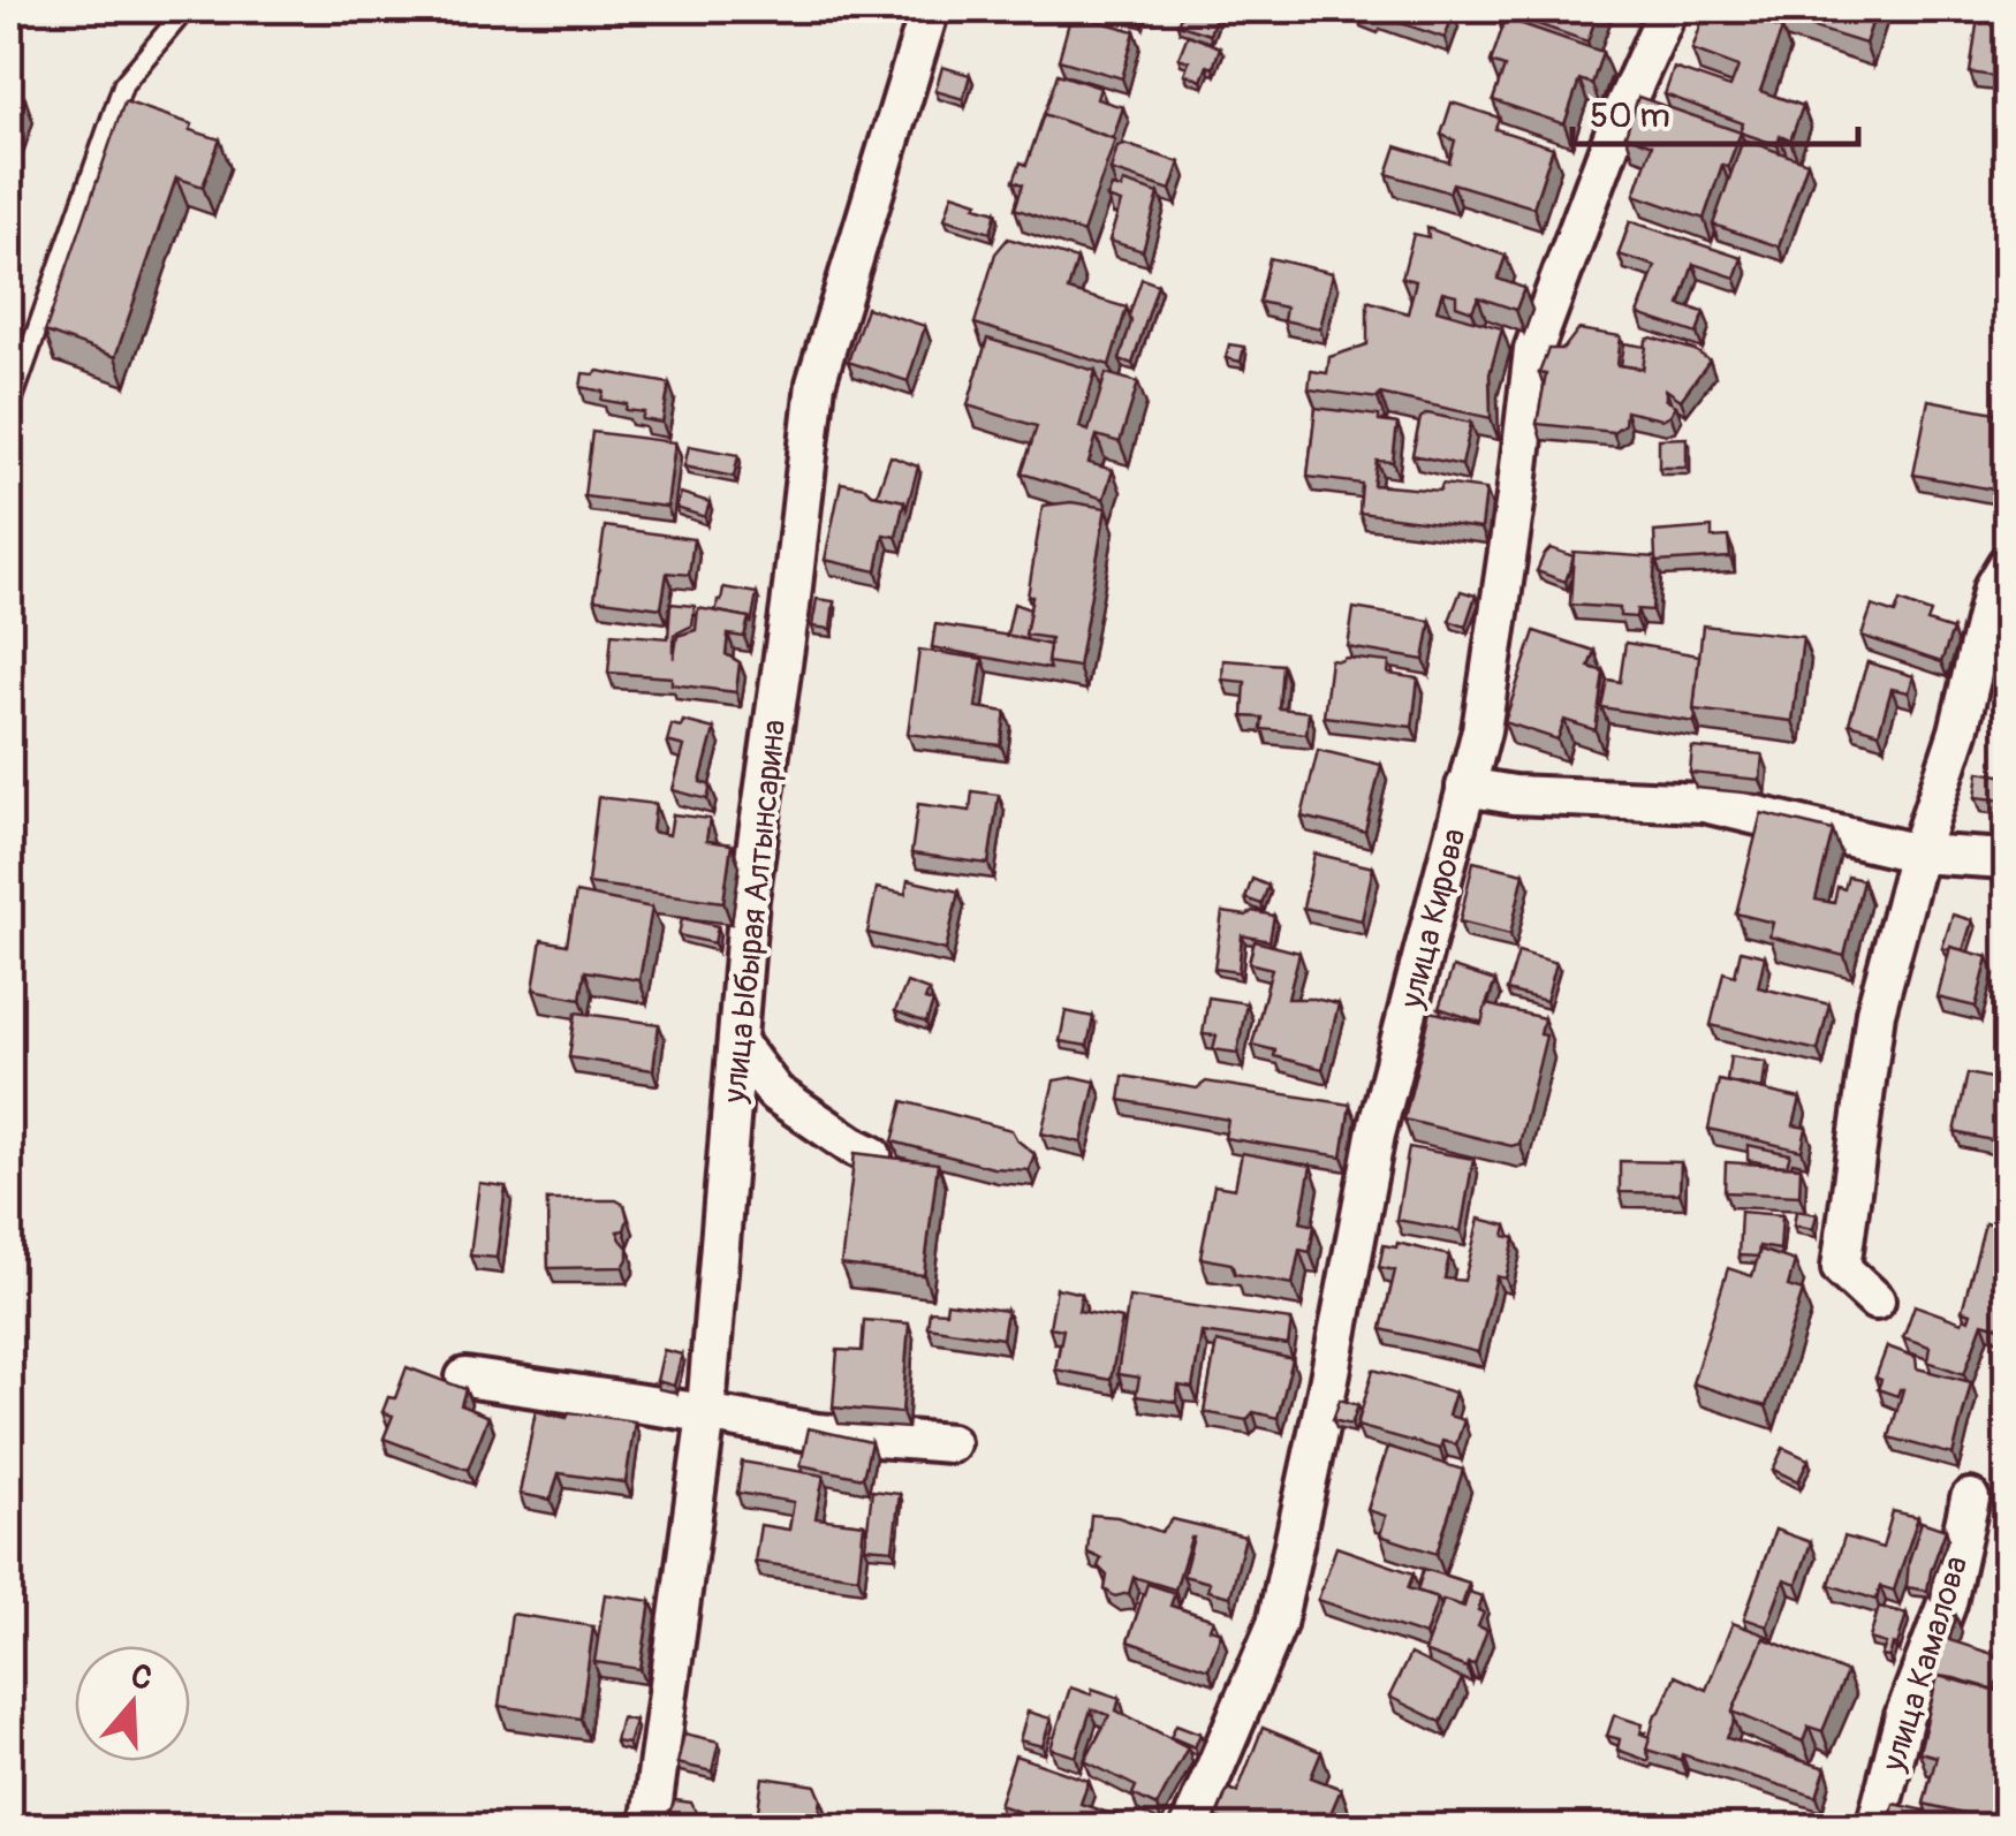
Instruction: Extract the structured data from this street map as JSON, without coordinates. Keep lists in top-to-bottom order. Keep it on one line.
{"streets":{"street":["улица Ыбырая Алтынсарина","улица Кирова","улица Камалова"]},"scale_bar":"50 m","north":"top"}
